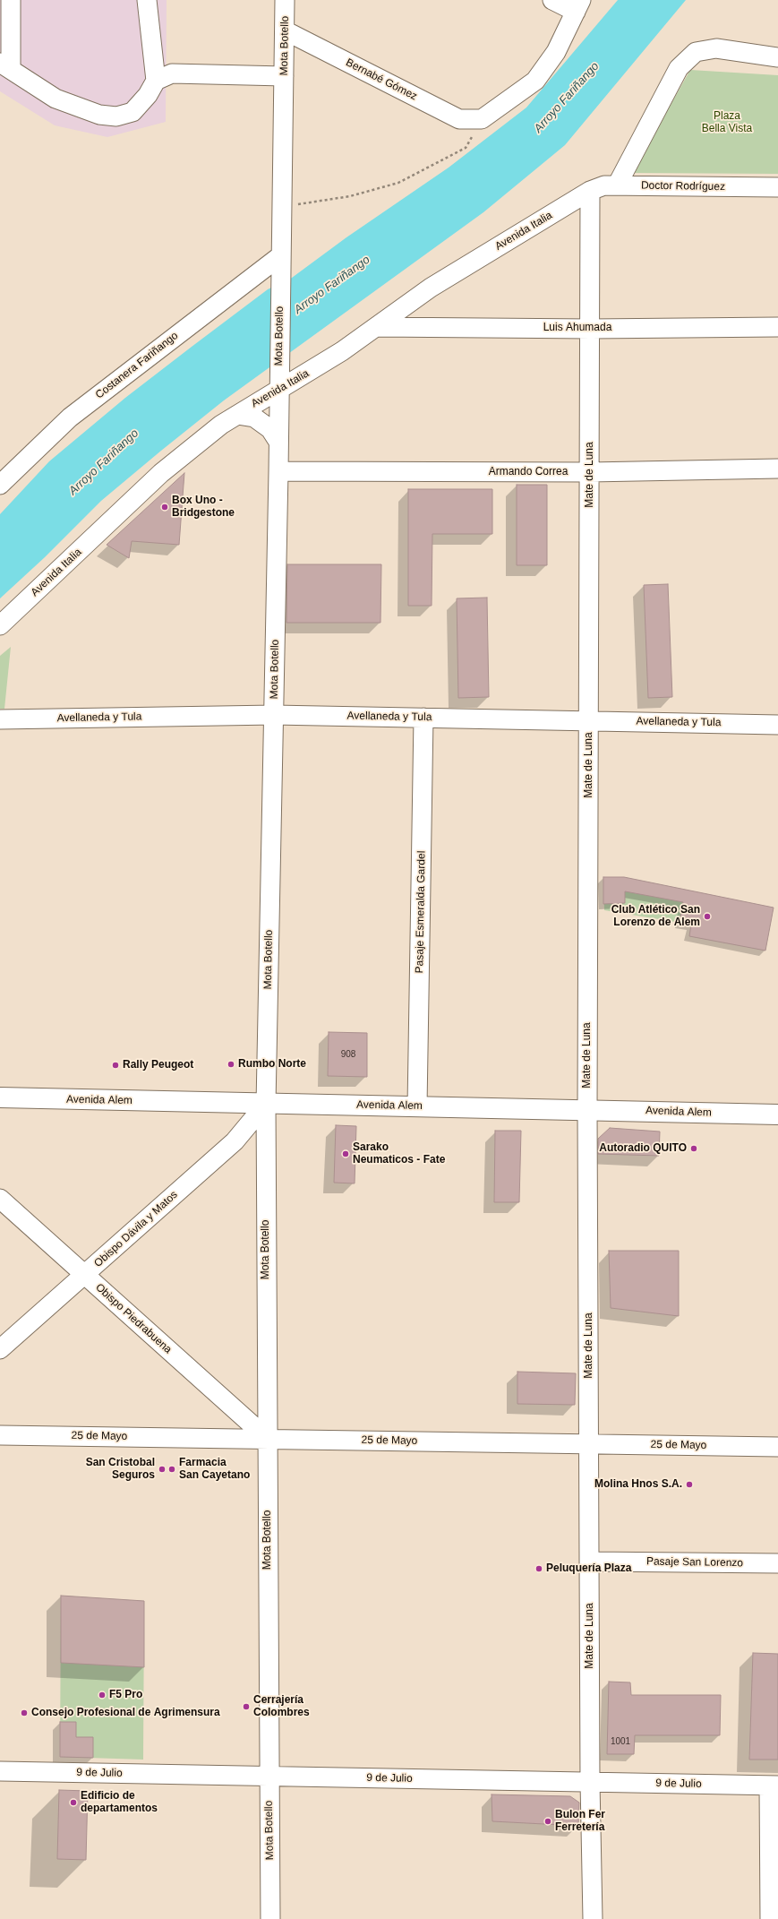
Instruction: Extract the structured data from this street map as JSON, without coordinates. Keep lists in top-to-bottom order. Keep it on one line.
{"streets":{"main road":["Avenida Alem"],"street":["Mota Botello","Bernabé Gómez","Doctor Rodríguez","Avenida Italia","Luis Ahumada","Costanera Fariñango","Armando Correa","Mate de Luna","Avellaneda y Tula","Pasaje Esmeralda Gardel","Obispo Dávila y Matos","Obispo Piedrabuena","25 de Mayo","Pasaje San Lorenzo","9 de Julio"]},"crossings":[["Mota Botello","Bernabé Gómez"],["Mota Botello","Avenida Italia"],["Mota Botello","Costanera Fariñango"],["Mota Botello","Armando Correa"],["Mota Botello","Avellaneda y Tula"],["Mota Botello","Avenida Alem"],["Mota Botello","Obispo Dávila y Matos"],["Mota Botello","Obispo Piedrabuena"],["Mota Botello","25 de Mayo"],["Mota Botello","9 de Julio"],["Doctor Rodríguez","Avenida Italia"],["Doctor Rodríguez","Mate de Luna"],["Avenida Italia","Luis Ahumada"],["Avenida Italia","Mate de Luna"],["Luis Ahumada","Mate de Luna"],["Armando Correa","Mate de Luna"],["Mate de Luna","Avellaneda y Tula"],["Mate de Luna","Avenida Alem"],["Mate de Luna","25 de Mayo"],["Mate de Luna","Pasaje San Lorenzo"],["Mate de Luna","9 de Julio"],["Avellaneda y Tula","Pasaje Esmeralda Gardel"],["Pasaje Esmeralda Gardel","Avenida Alem"],["Avenida Alem","Obispo Dávila y Matos"],["Obispo Dávila y Matos","Obispo Piedrabuena"],["Obispo Piedrabuena","25 de Mayo"]],"water":["Arroyo Fariñango"],"parks":["Plaza Bella Vista"],"places":["Box Uno - Bridgestone","Club Atlético San Lorenzo de Alem","Rumbo Norte","Rally Peugeot","Autoradio QUITO","Sarako Neumaticos - Fate","San Cristobal Seguros","Farmacia San Cayetano","Molina Hnos S.A.","Peluquería Plaza","F5 Pro","Cerrajería Colombres","Consejo Profesional de Agrimensura","Edificio de departamentos","Bulon Fer Ferretería"],"house_numbers":["908","1001"]}
